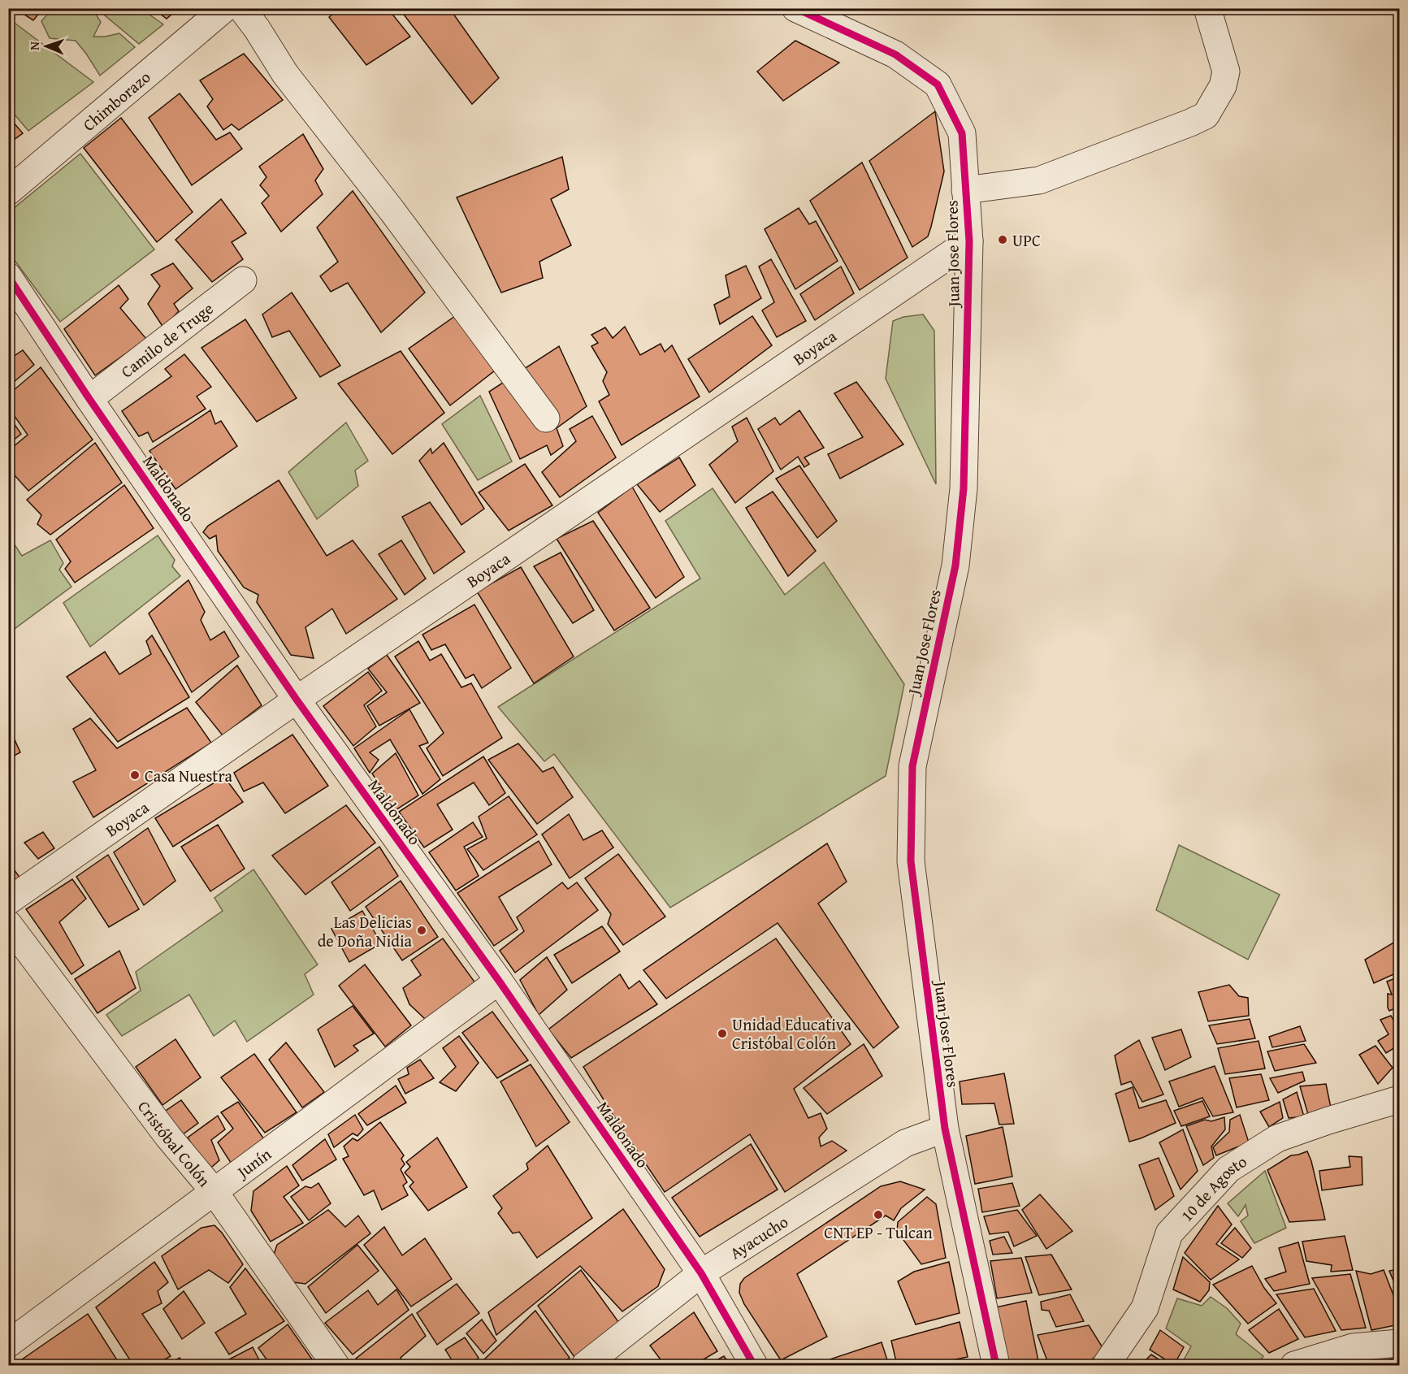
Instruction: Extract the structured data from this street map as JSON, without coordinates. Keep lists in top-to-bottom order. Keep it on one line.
{"streets":{"street":["Chimborazo","Juan Jose Flores","Camilo de Truge","Boyaca","Maldonado","Cristóbal Colón","Junín","10 de Agosto","Ayacucho"]},"crossings":[["Juan Jose Flores","Boyaca"],["Juan Jose Flores","Ayacucho"],["Camilo de Truge","Maldonado"],["Boyaca","Maldonado"],["Maldonado","Junín"],["Maldonado","Ayacucho"],["Cristóbal Colón","Junín"]],"places":["UPC","Casa Nuestra","Las Delicias de Doña Nidia","Unidad Educativa Cristóbal Colón","CNT EP - Tulcan"],"north":"left"}
